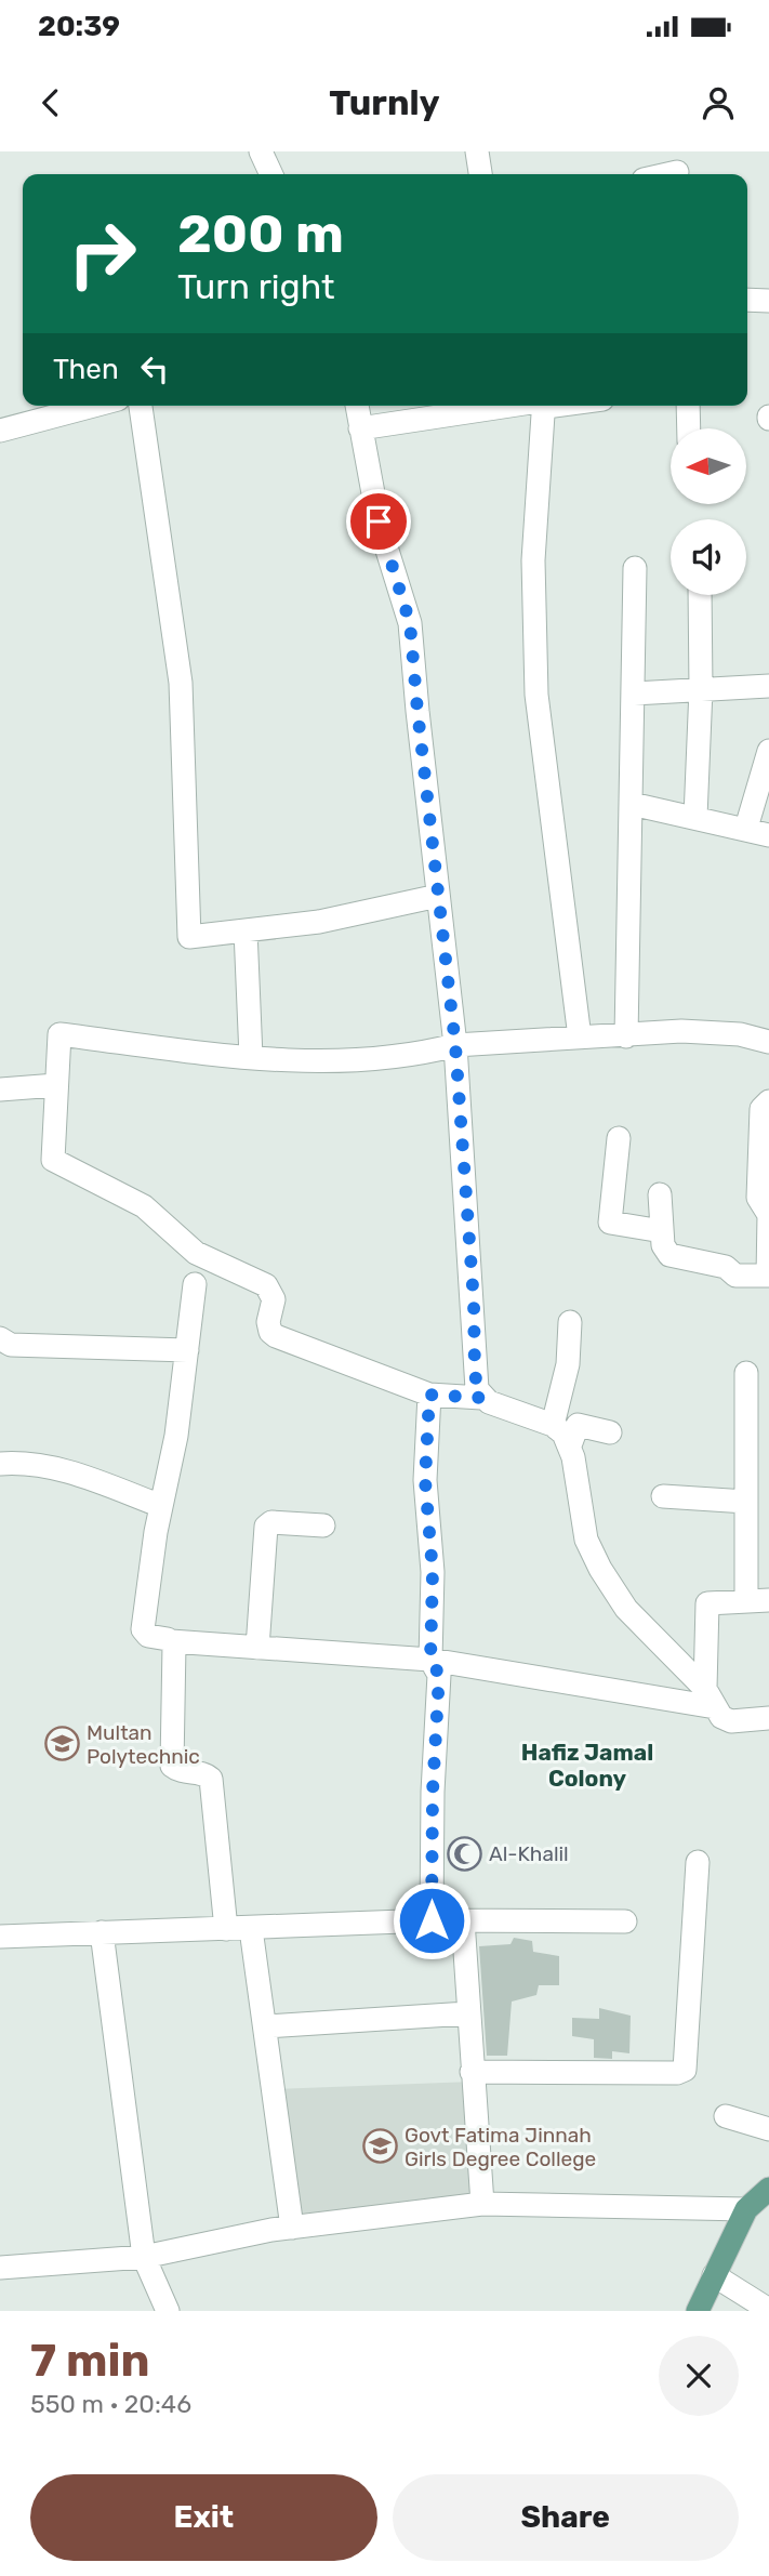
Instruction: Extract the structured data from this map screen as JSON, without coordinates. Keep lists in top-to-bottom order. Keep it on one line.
{"districts":["Hafiz Jamal Colony"],"places":{"school or university":["Multan Polytechnic","Govt Fatima Jinnah Girls Degree College"],"mosque":["Al-Khalil"]},"north":"left","page":{"status":"20:39","header":"Turnly","turn":["200 m","Turn right"],"then":"Then","heading":["7 min","550 m · 20:46"],"buttons":["Exit","Share"]}}
